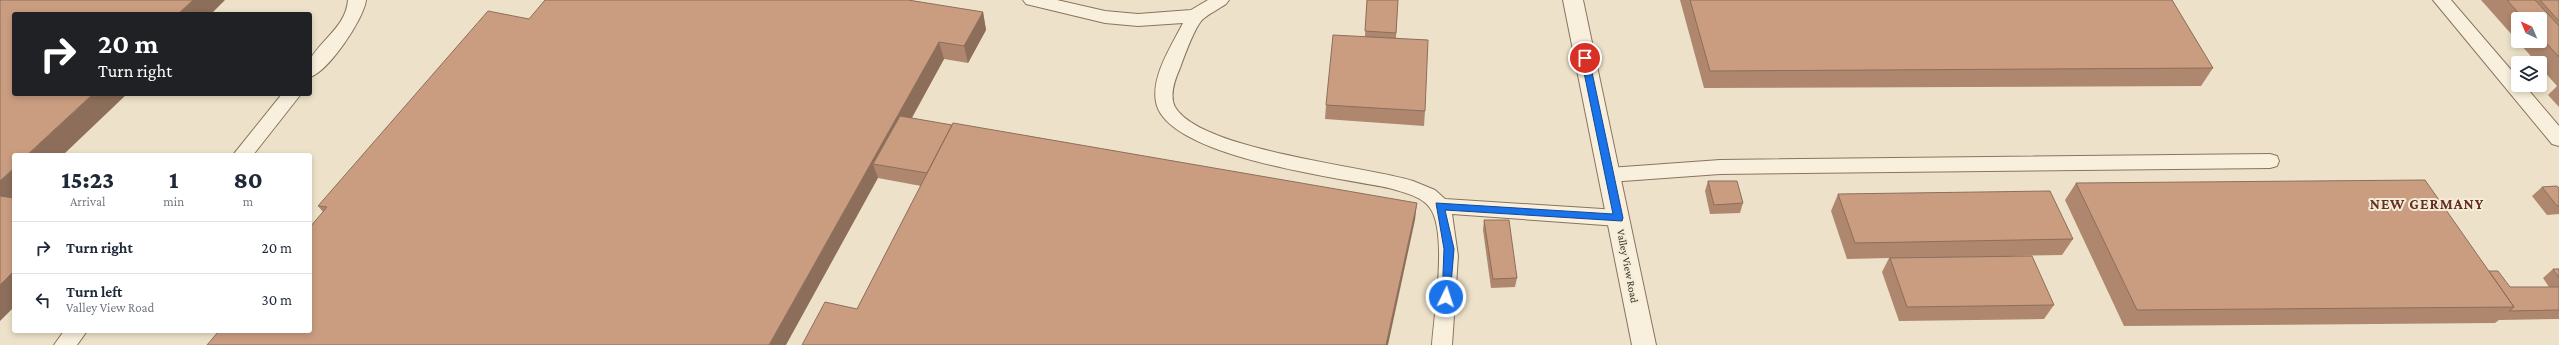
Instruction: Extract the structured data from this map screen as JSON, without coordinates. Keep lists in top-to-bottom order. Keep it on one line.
{"streets":{"street":["Valley View Road"]},"districts":["NEW GERMANY"],"north":"top left","page":{"turn":["20 m","Turn right"],"eta":["15:23","Arrival","1","min","80","m"],"list":[{"name":"Turn right","value":"20 m"},{"name":"Turn left","note":"Valley View Road","value":"30 m"}]}}
